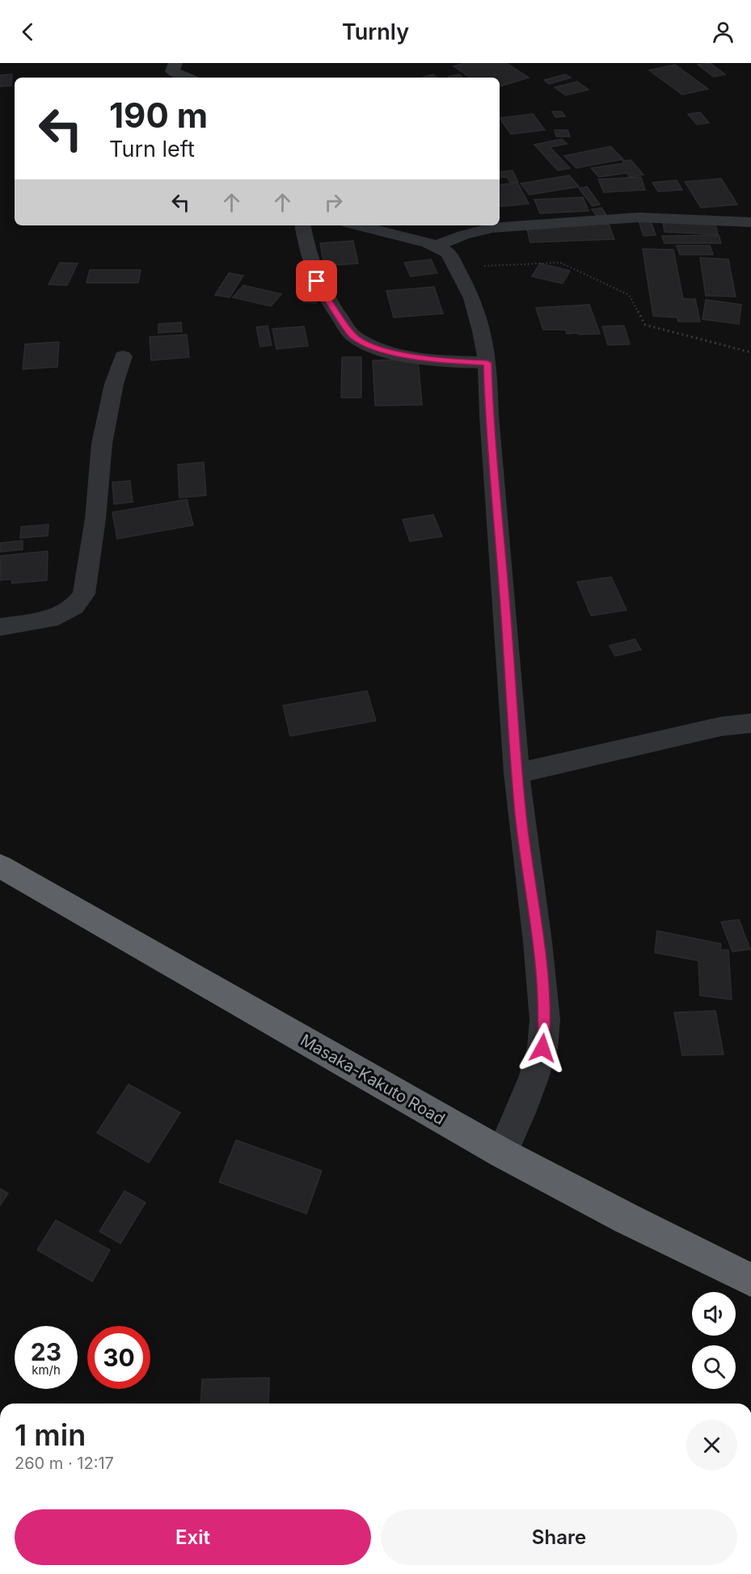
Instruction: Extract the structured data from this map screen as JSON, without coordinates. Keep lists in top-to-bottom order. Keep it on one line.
{"streets":{"highway":["Masaka-Kakuto Road"]},"page":{"header":"Turnly","turn":["190 m","Turn left"],"speed":"23 km/h","limit":"30","heading":["1 min","260 m · 12:17"],"buttons":["Exit","Share"]}}
